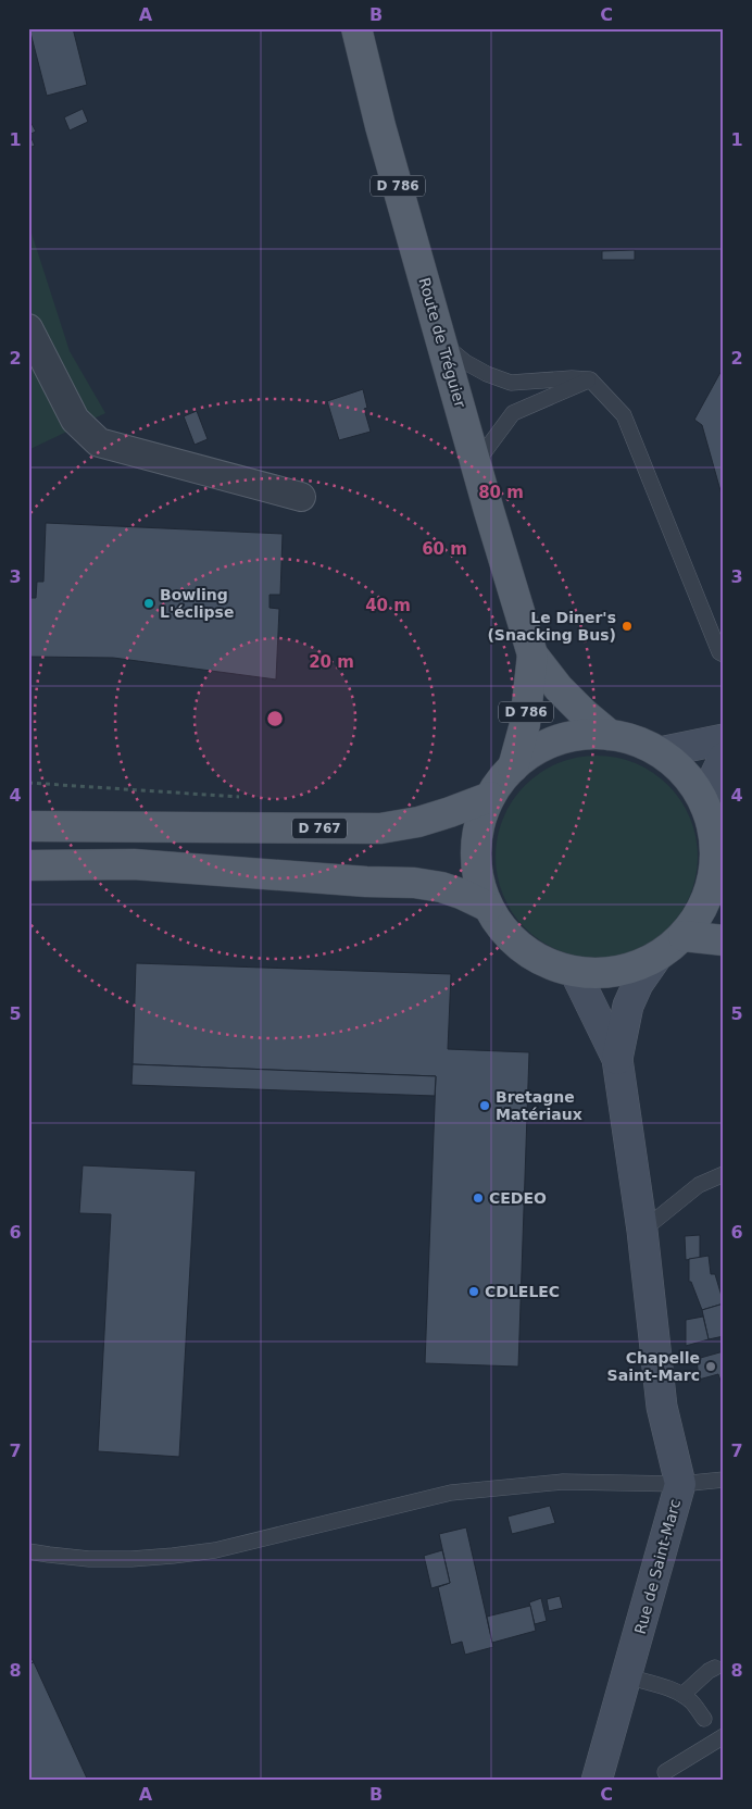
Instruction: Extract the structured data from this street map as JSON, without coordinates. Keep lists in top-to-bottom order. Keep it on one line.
{"streets":{"main road":["D 786","Route de Tréguier","D 767","Rue de Saint-Marc"]},"crossings":[["D 786","Route de Tréguier"]],"places":["Bowling L'éclipse","Le Diner's (Snacking Bus)","Bretagne Matériaux","CEDEO","CDLELEC","Chapelle Saint-Marc"],"grid":{"columns":["A","B","C"],"rows":["1","2","3","4","5","6","7","8"]},"rings":["80 m","60 m","40 m","20 m"]}
